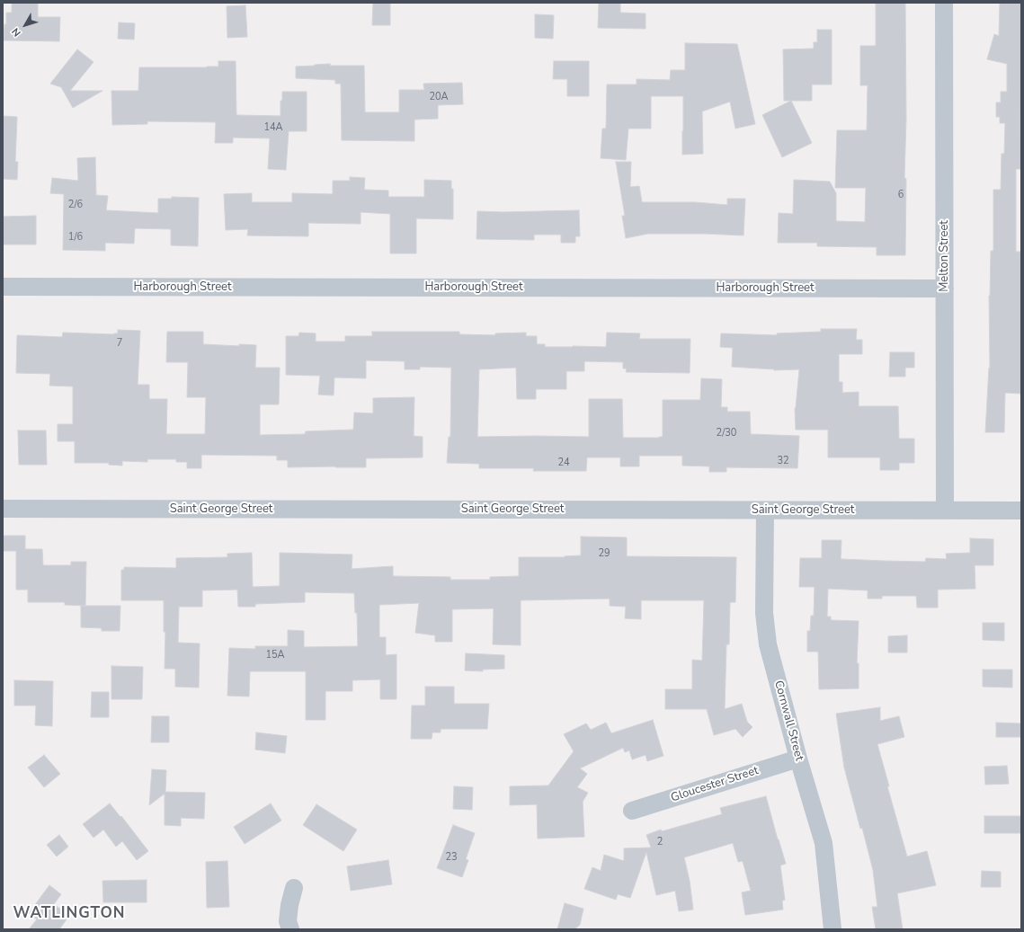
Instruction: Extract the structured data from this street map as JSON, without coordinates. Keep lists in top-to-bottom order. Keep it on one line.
{"streets":{"street":["Melton Street","Harborough Street","Saint George Street","Cornwall Street","Gloucester Street"]},"crossings":[["Melton Street","Harborough Street"],["Melton Street","Saint George Street"],["Saint George Street","Cornwall Street"],["Cornwall Street","Gloucester Street"]],"districts":["WATLINGTON"],"house_numbers":["20A","14A","6","2/6","1/6","7","2/30","32","24","29","15A","2","23"],"north":"bottom left"}
